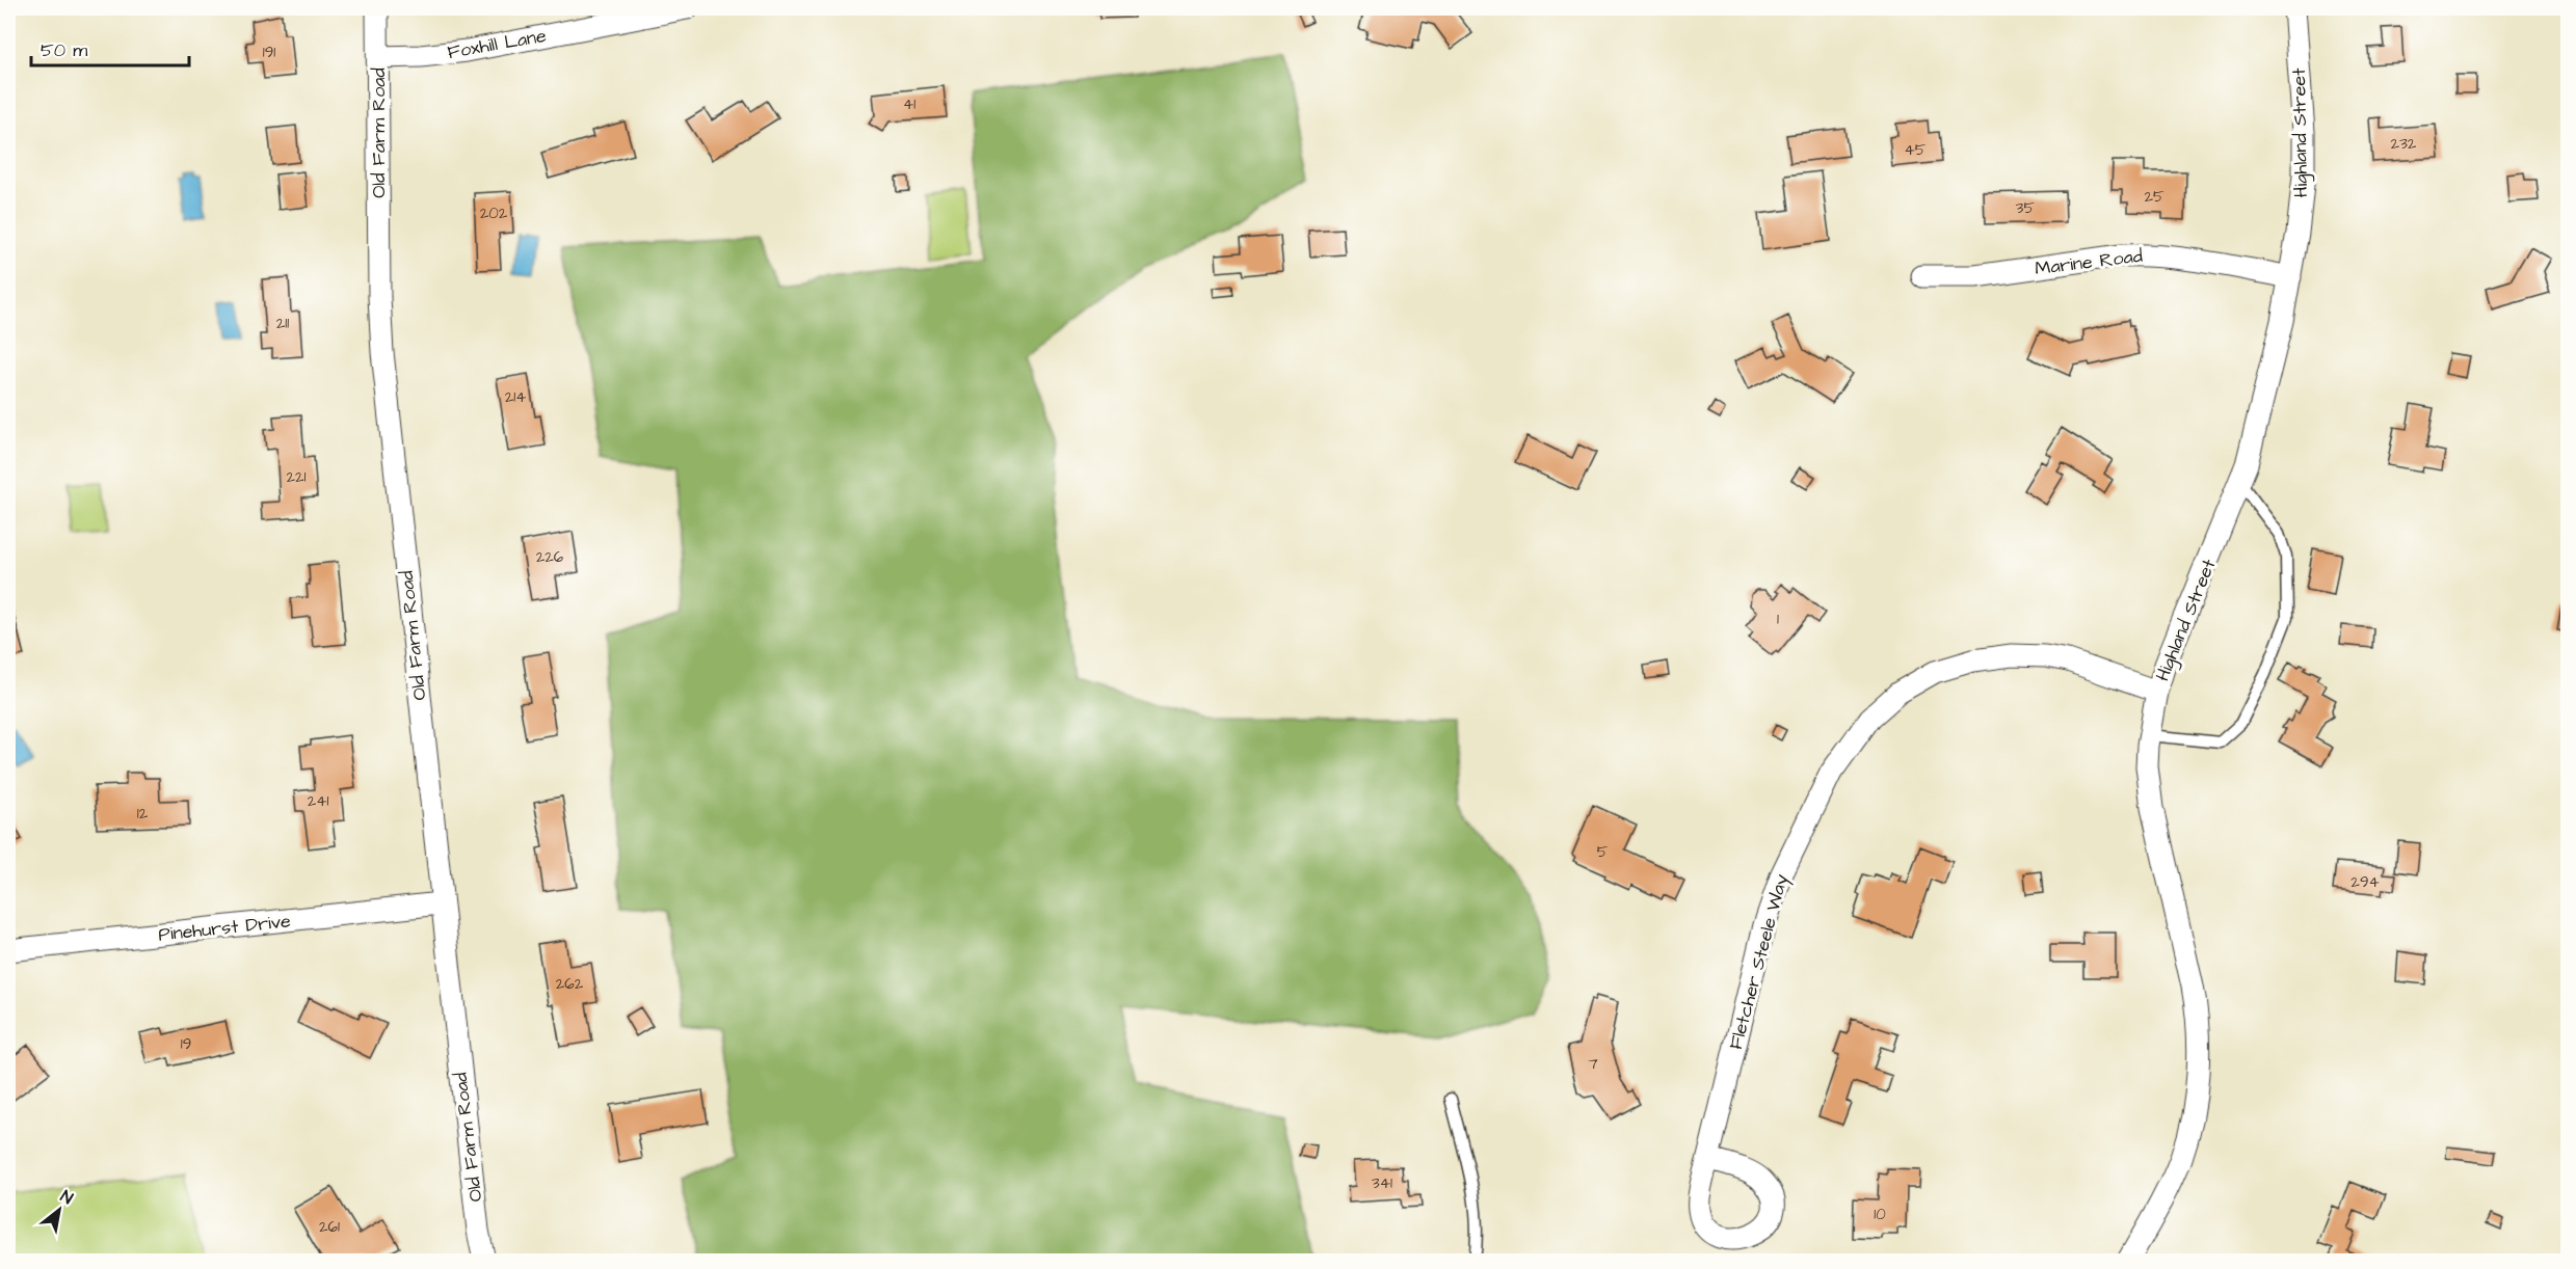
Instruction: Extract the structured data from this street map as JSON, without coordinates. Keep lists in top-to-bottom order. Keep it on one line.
{"streets":{"street":["Foxhill Lane","Old Farm Road","Highland Street","Marine Road","Pinehurst Drive","Fletcher Steele Way"]},"crossings":[["Foxhill Lane","Old Farm Road"],["Old Farm Road","Pinehurst Drive"],["Highland Street","Marine Road"],["Highland Street","Fletcher Steele Way"]],"house_numbers":["191","41","232","45","25","35","202","211","214","221","226","1","241","12","5","294","262","19","7","341","10","261"],"scale_bar":"50 m","north":"top right"}
